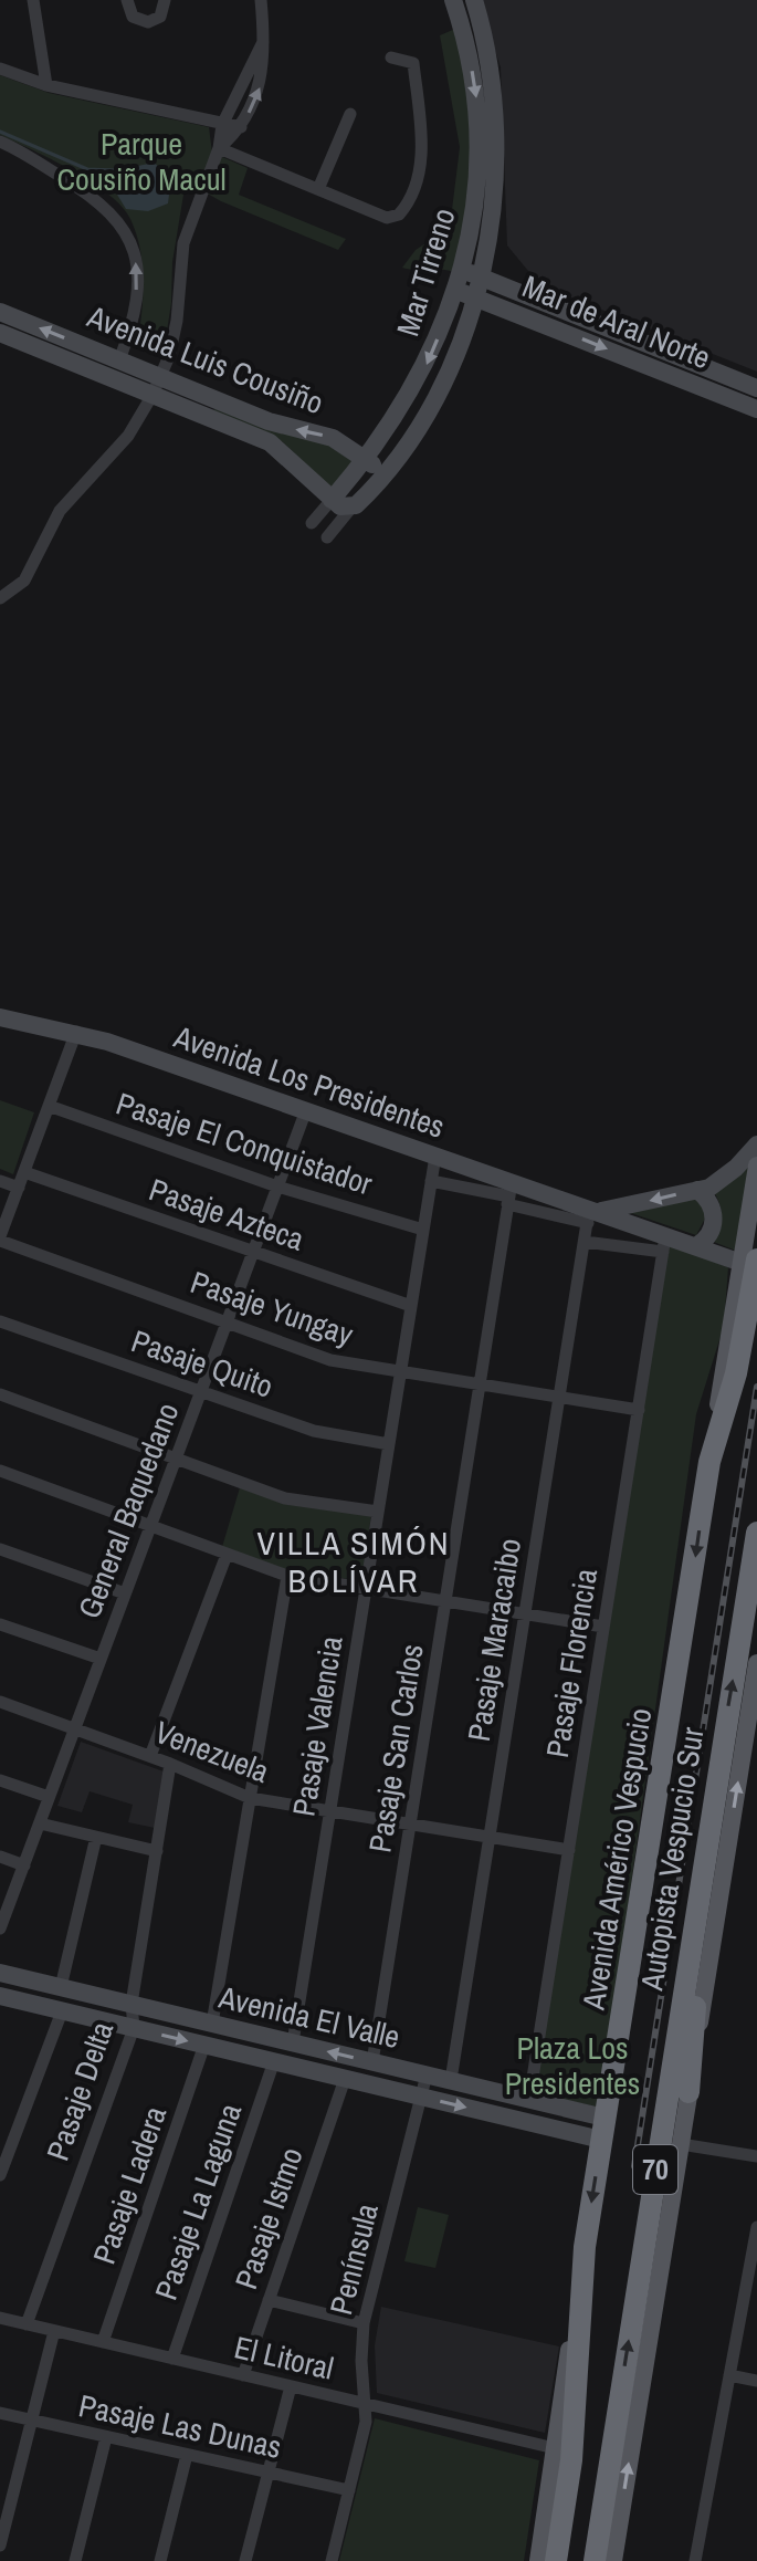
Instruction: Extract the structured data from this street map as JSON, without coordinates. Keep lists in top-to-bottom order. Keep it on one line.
{"streets":{"highway":["Avenida Américo Vespucio","Autopista Vespucio Sur","70"],"street":["Mar Tirreno","Mar de Aral Norte","Avenida Luis Cousiño","Avenida Los Presidentes","Pasaje El Conquistador","Pasaje Azteca","Pasaje Yungay","Pasaje Quito","General Baquedano","Pasaje Maracaibo","Pasaje Florencia","Pasaje Valencia","Pasaje San Carlos","Venezuela","Avenida El Valle","Pasaje Delta","Pasaje Ladera","Pasaje La Laguna","Pasaje Istmo","Península","El Litoral","Pasaje Las Dunas"]},"crossings":[["Mar Tirreno","Mar de Aral Norte"],["Mar Tirreno","Avenida Luis Cousiño"],["Avenida Los Presidentes","General Baquedano"],["Avenida Los Presidentes","Pasaje Maracaibo"],["Avenida Los Presidentes","Pasaje Florencia"],["Avenida Los Presidentes","Pasaje Valencia"],["Avenida Los Presidentes","Pasaje San Carlos"],["Avenida Los Presidentes","Avenida Américo Vespucio"],["Pasaje El Conquistador","General Baquedano"],["Pasaje El Conquistador","Pasaje Valencia"],["Pasaje Azteca","General Baquedano"],["Pasaje Azteca","Pasaje Valencia"],["Pasaje Yungay","General Baquedano"],["Pasaje Yungay","Pasaje Maracaibo"],["Pasaje Yungay","Pasaje Florencia"],["Pasaje Yungay","Pasaje Valencia"],["Pasaje Yungay","Pasaje San Carlos"],["Pasaje Quito","General Baquedano"],["Pasaje Quito","Pasaje Valencia"],["General Baquedano","Venezuela"],["Pasaje Maracaibo","Venezuela"],["Pasaje Maracaibo","Avenida El Valle"],["Pasaje Florencia","Venezuela"],["Pasaje Florencia","Avenida El Valle"],["Pasaje Valencia","Venezuela"],["Pasaje Valencia","Avenida El Valle"],["Pasaje San Carlos","Venezuela"],["Pasaje San Carlos","Avenida El Valle"],["Venezuela","Pasaje Delta"],["Avenida Américo Vespucio","Avenida El Valle"],["Avenida Américo Vespucio","70"],["Avenida Américo Vespucio","El Litoral"],["Avenida El Valle","Pasaje Delta"],["Avenida El Valle","Pasaje Ladera"],["Avenida El Valle","Pasaje La Laguna"],["Avenida El Valle","Pasaje Istmo"],["Avenida El Valle","Península"],["Pasaje Delta","El Litoral"],["Pasaje Ladera","El Litoral"],["Pasaje La Laguna","El Litoral"],["Pasaje Istmo","El Litoral"],["Península","El Litoral"],["Península","Pasaje Las Dunas"]],"districts":["VILLA SIMÓN BOLÍVAR"],"parks":["Parque Cousiño Macul","Plaza Los Presidentes"]}
